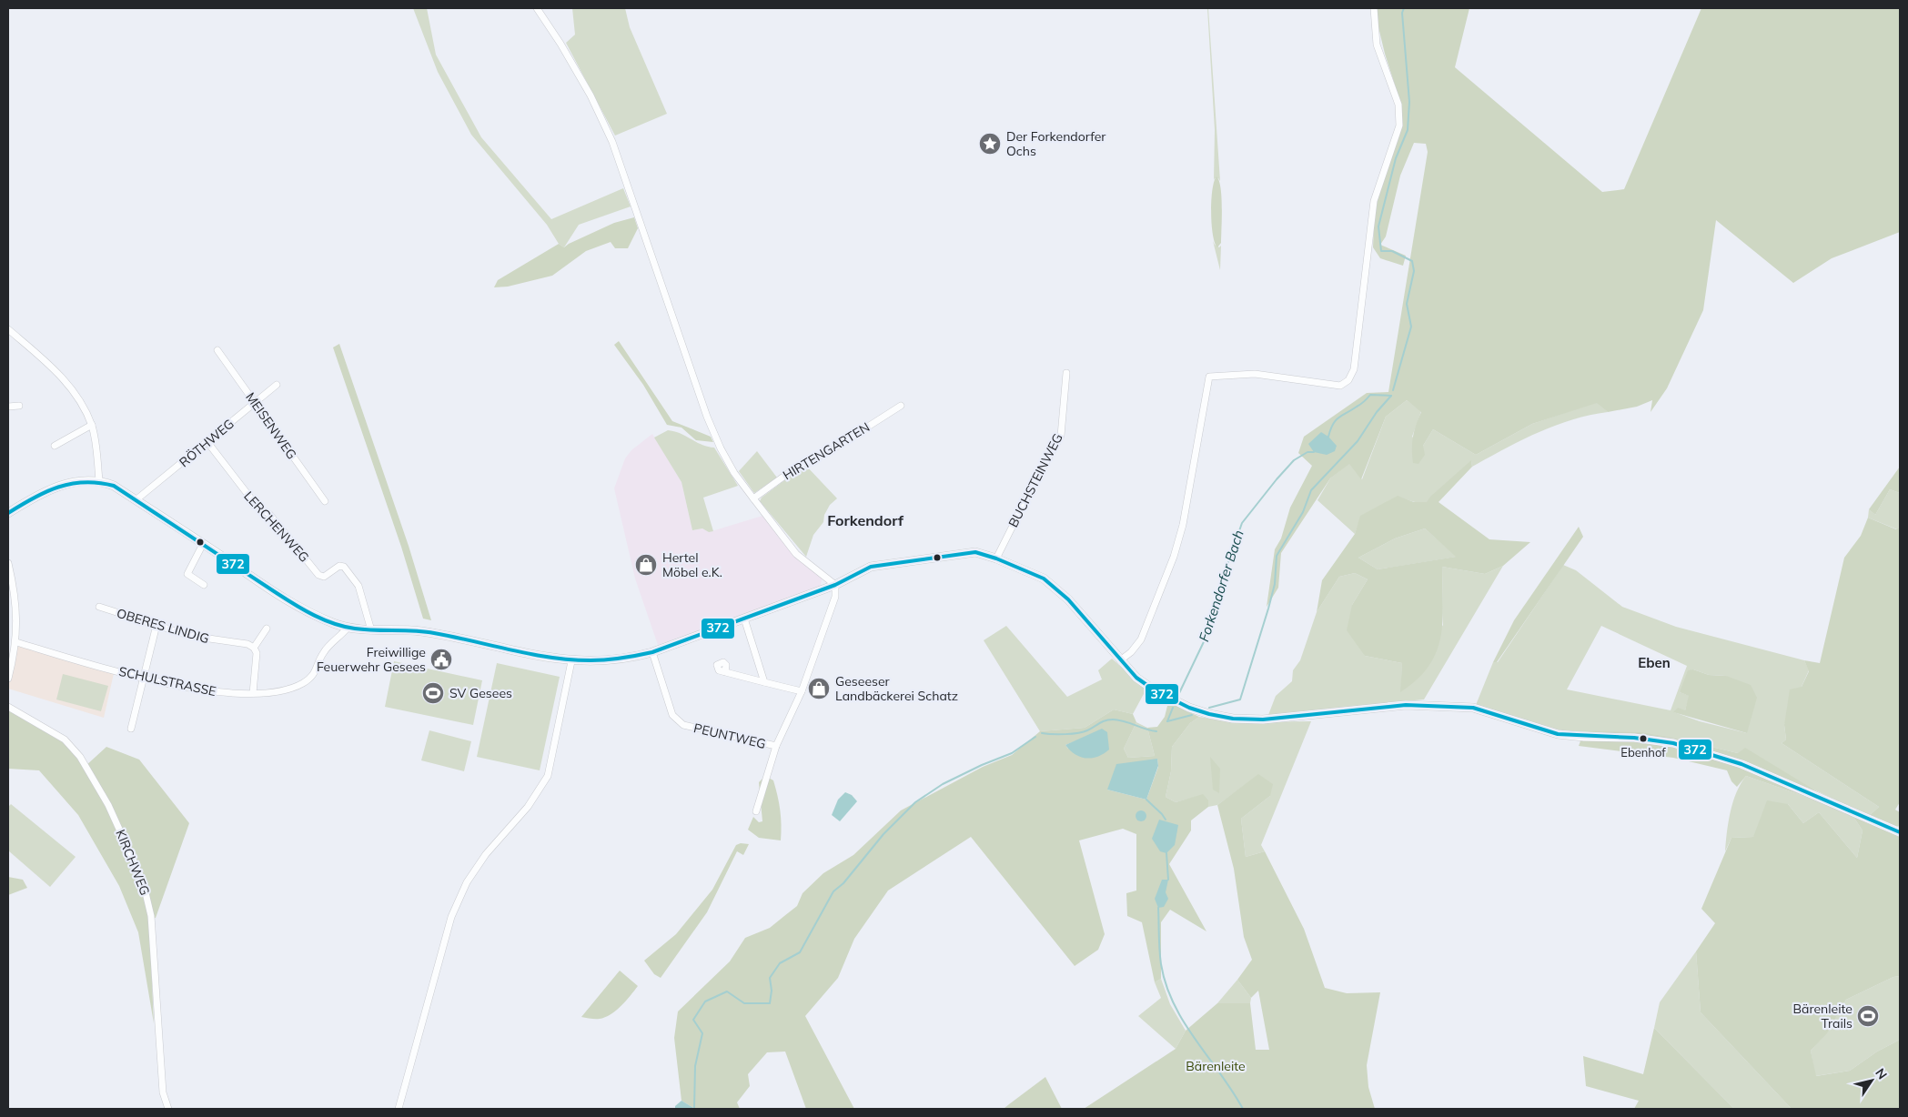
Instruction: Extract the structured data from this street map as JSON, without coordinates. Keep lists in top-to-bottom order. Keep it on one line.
{"streets":{"street":["MEISENWEG","RÖTHWEG","HIRTENGARTEN","BUCHSTEINWEG","LERCHENWEG","OBERES LINDIG","SCHULSTRASSE","PEUNTWEG","KIRCHWEG"]},"crossings":[["MEISENWEG","RÖTHWEG"],["RÖTHWEG","LERCHENWEG"]],"districts":["Forkendorf","Eben"],"water":["Forkendorfer Bach"],"parks":["Bärenleite"],"places":{"place":["Der Forkendorfer Ochs"],"shop":["Hertel Möbel e.K.","Geseeser Landbäckerei Schatz"],"public building":["Freiwillige Feuerwehr Gesees"],"sports":["SV Gesees","Bärenleite Trails"],"other":["Ebenhof"]},"lines":["transit line 372"],"north":"top right"}
